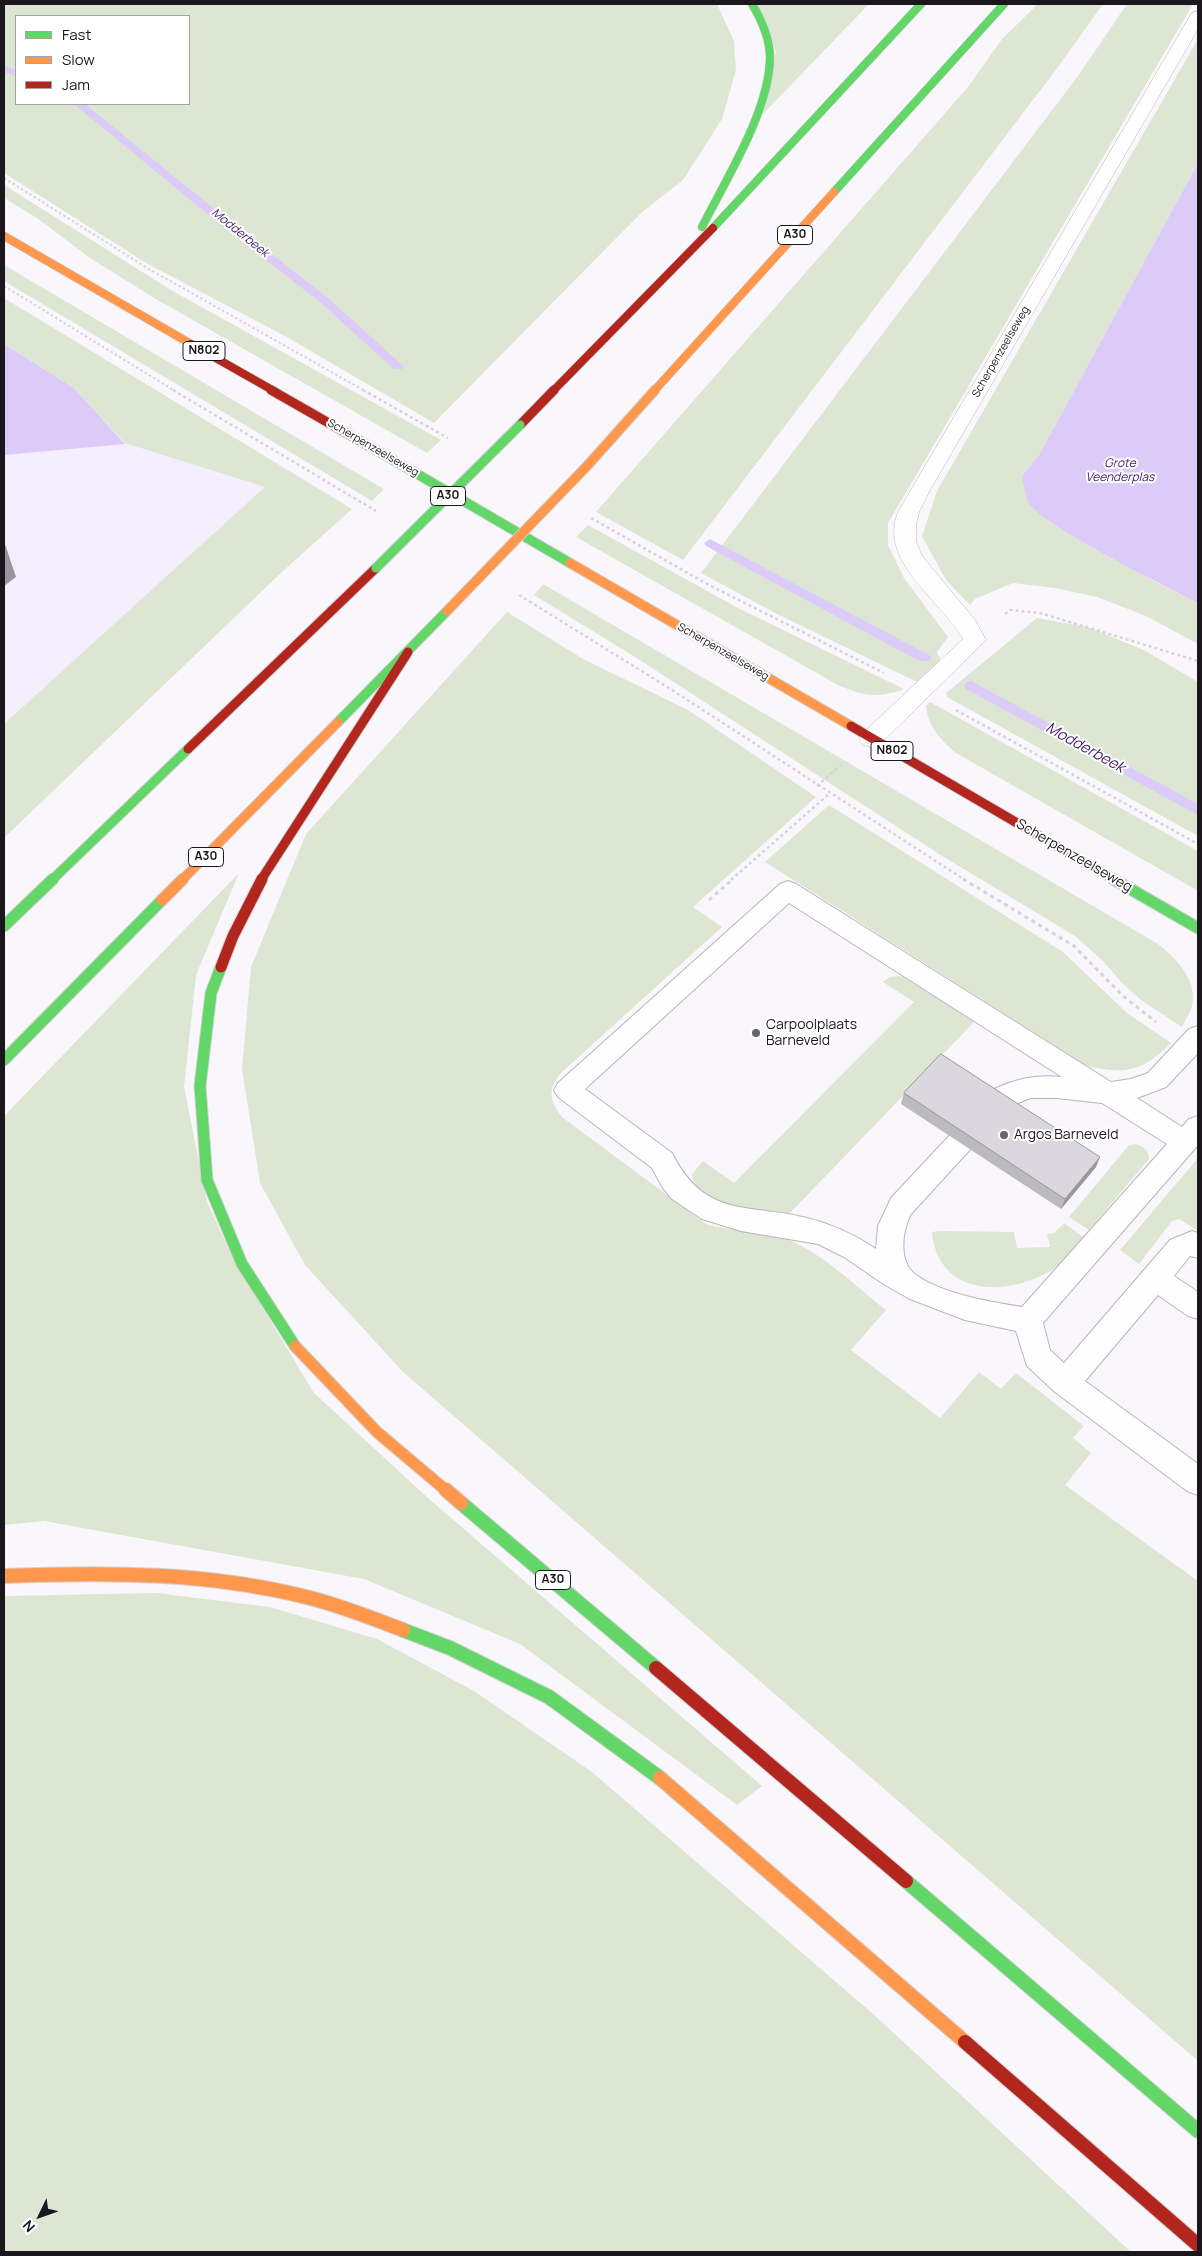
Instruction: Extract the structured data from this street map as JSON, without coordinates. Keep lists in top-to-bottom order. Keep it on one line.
{"streets":{"main road":["A30","N802","Scherpenzeelseweg"]},"water":["Modderbeek","Grote Veenderplas"],"places":["Carpoolplaats Barneveld","Argos Barneveld"],"legend":["Fast","Slow","Jam"],"north":"bottom left"}
